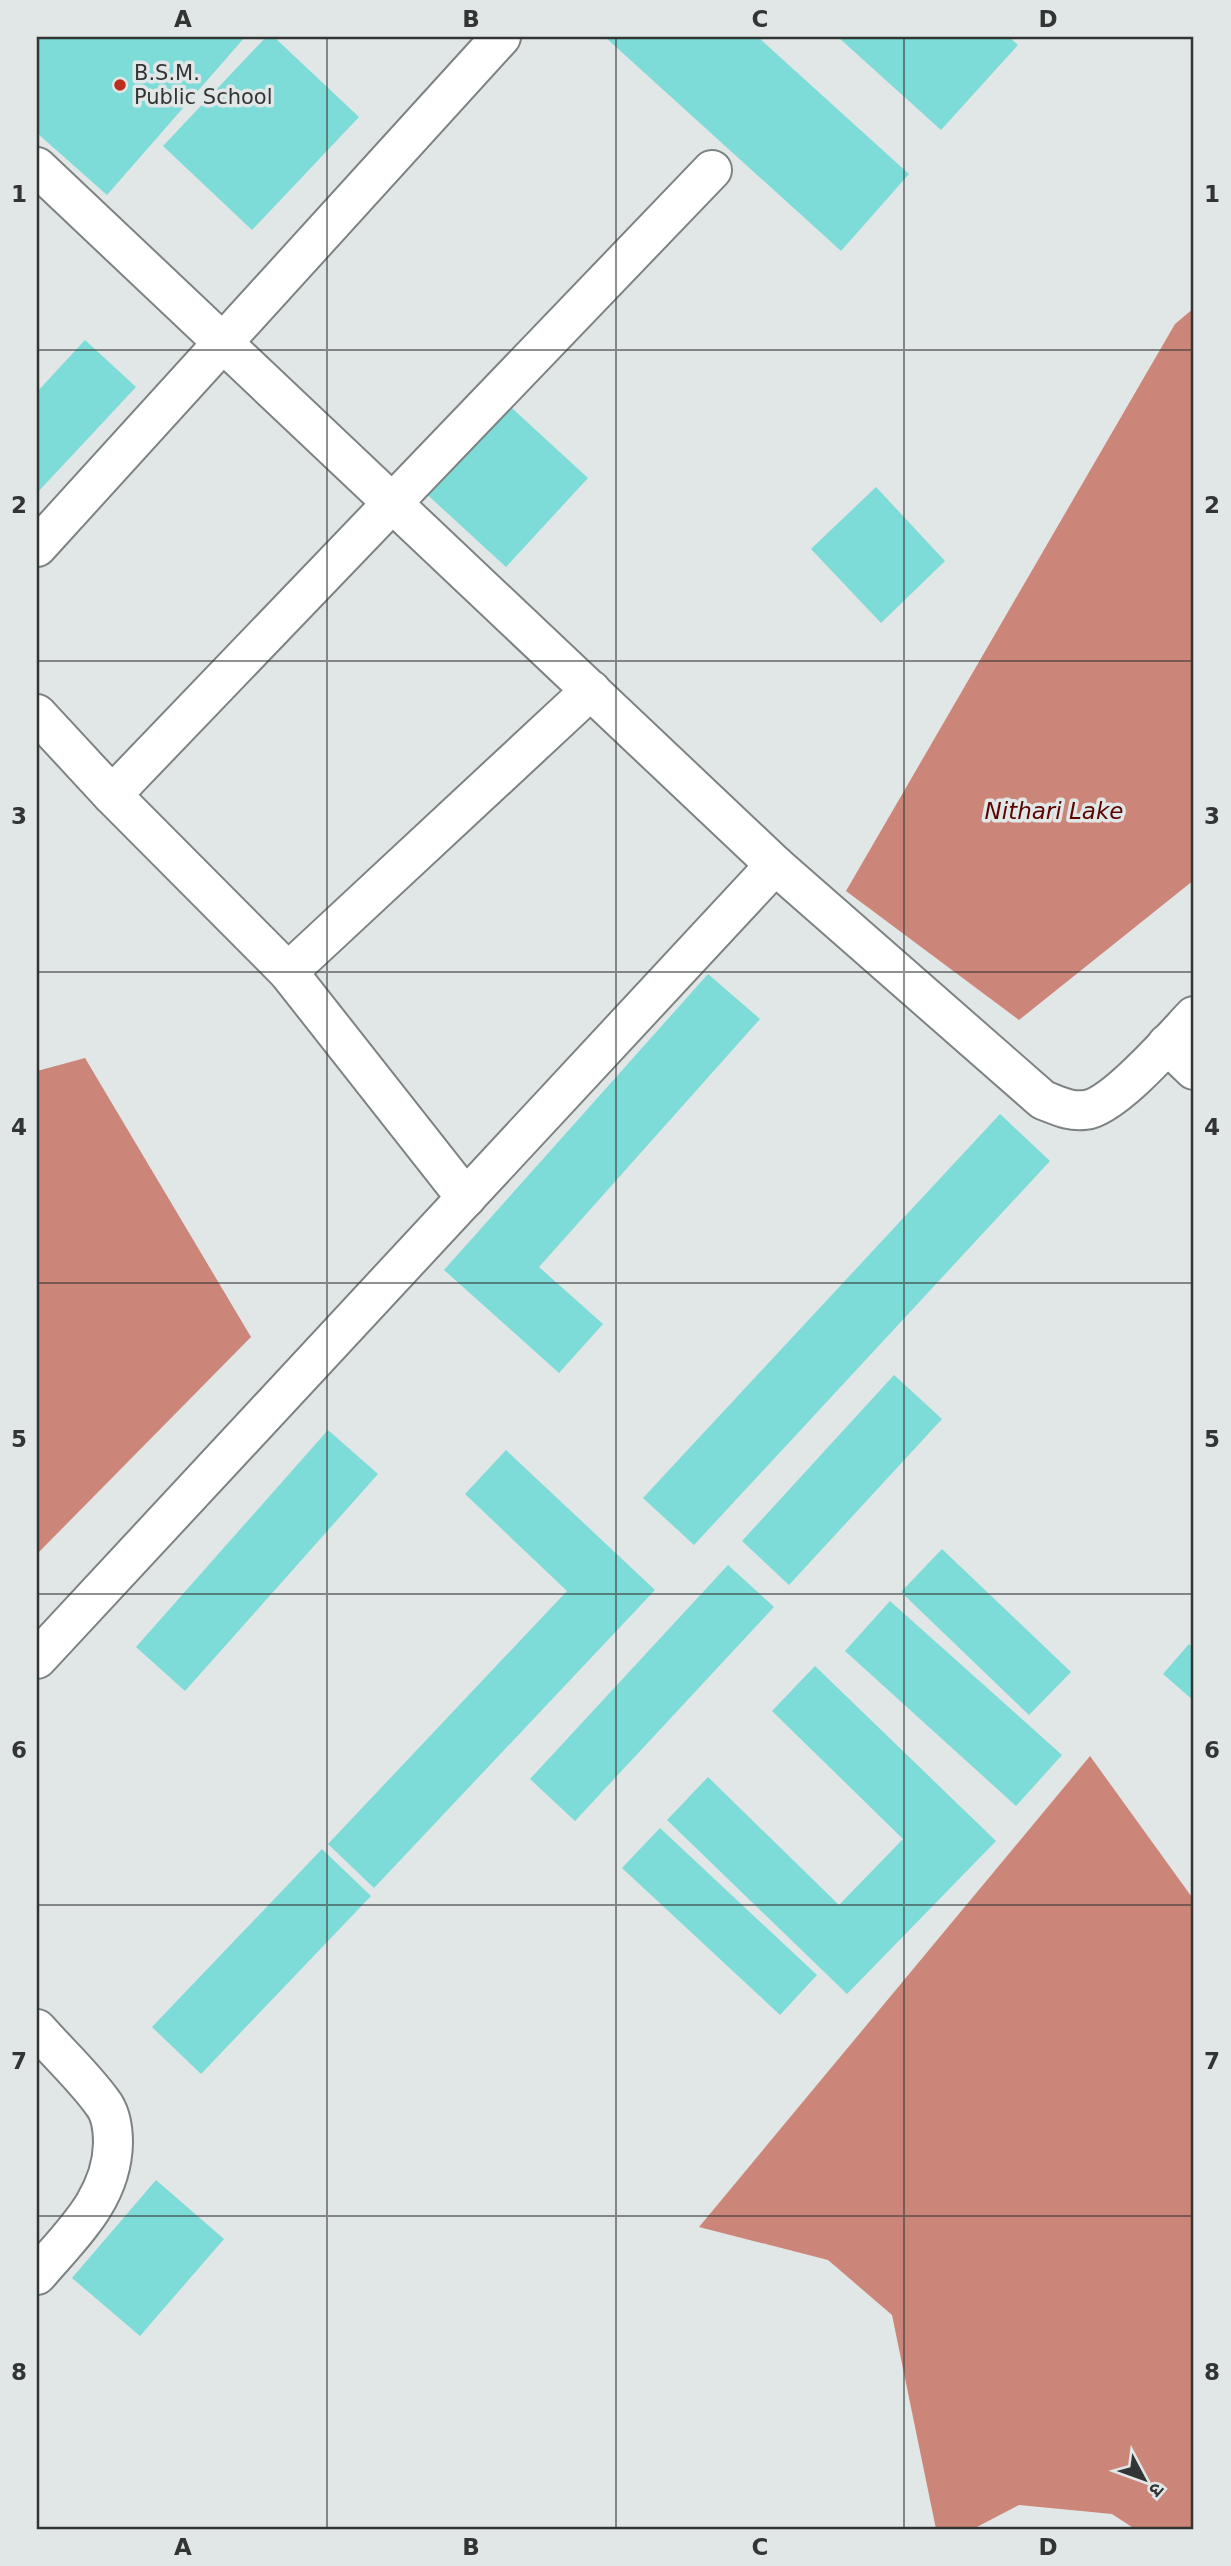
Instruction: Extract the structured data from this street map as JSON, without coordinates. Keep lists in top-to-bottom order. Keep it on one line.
{"water":["Nithari Lake"],"places":["B.S.M. Public School"],"north":"bottom right","grid":{"columns":["A","B","C","D"],"rows":["1","2","3","4","5","6","7","8"]}}
